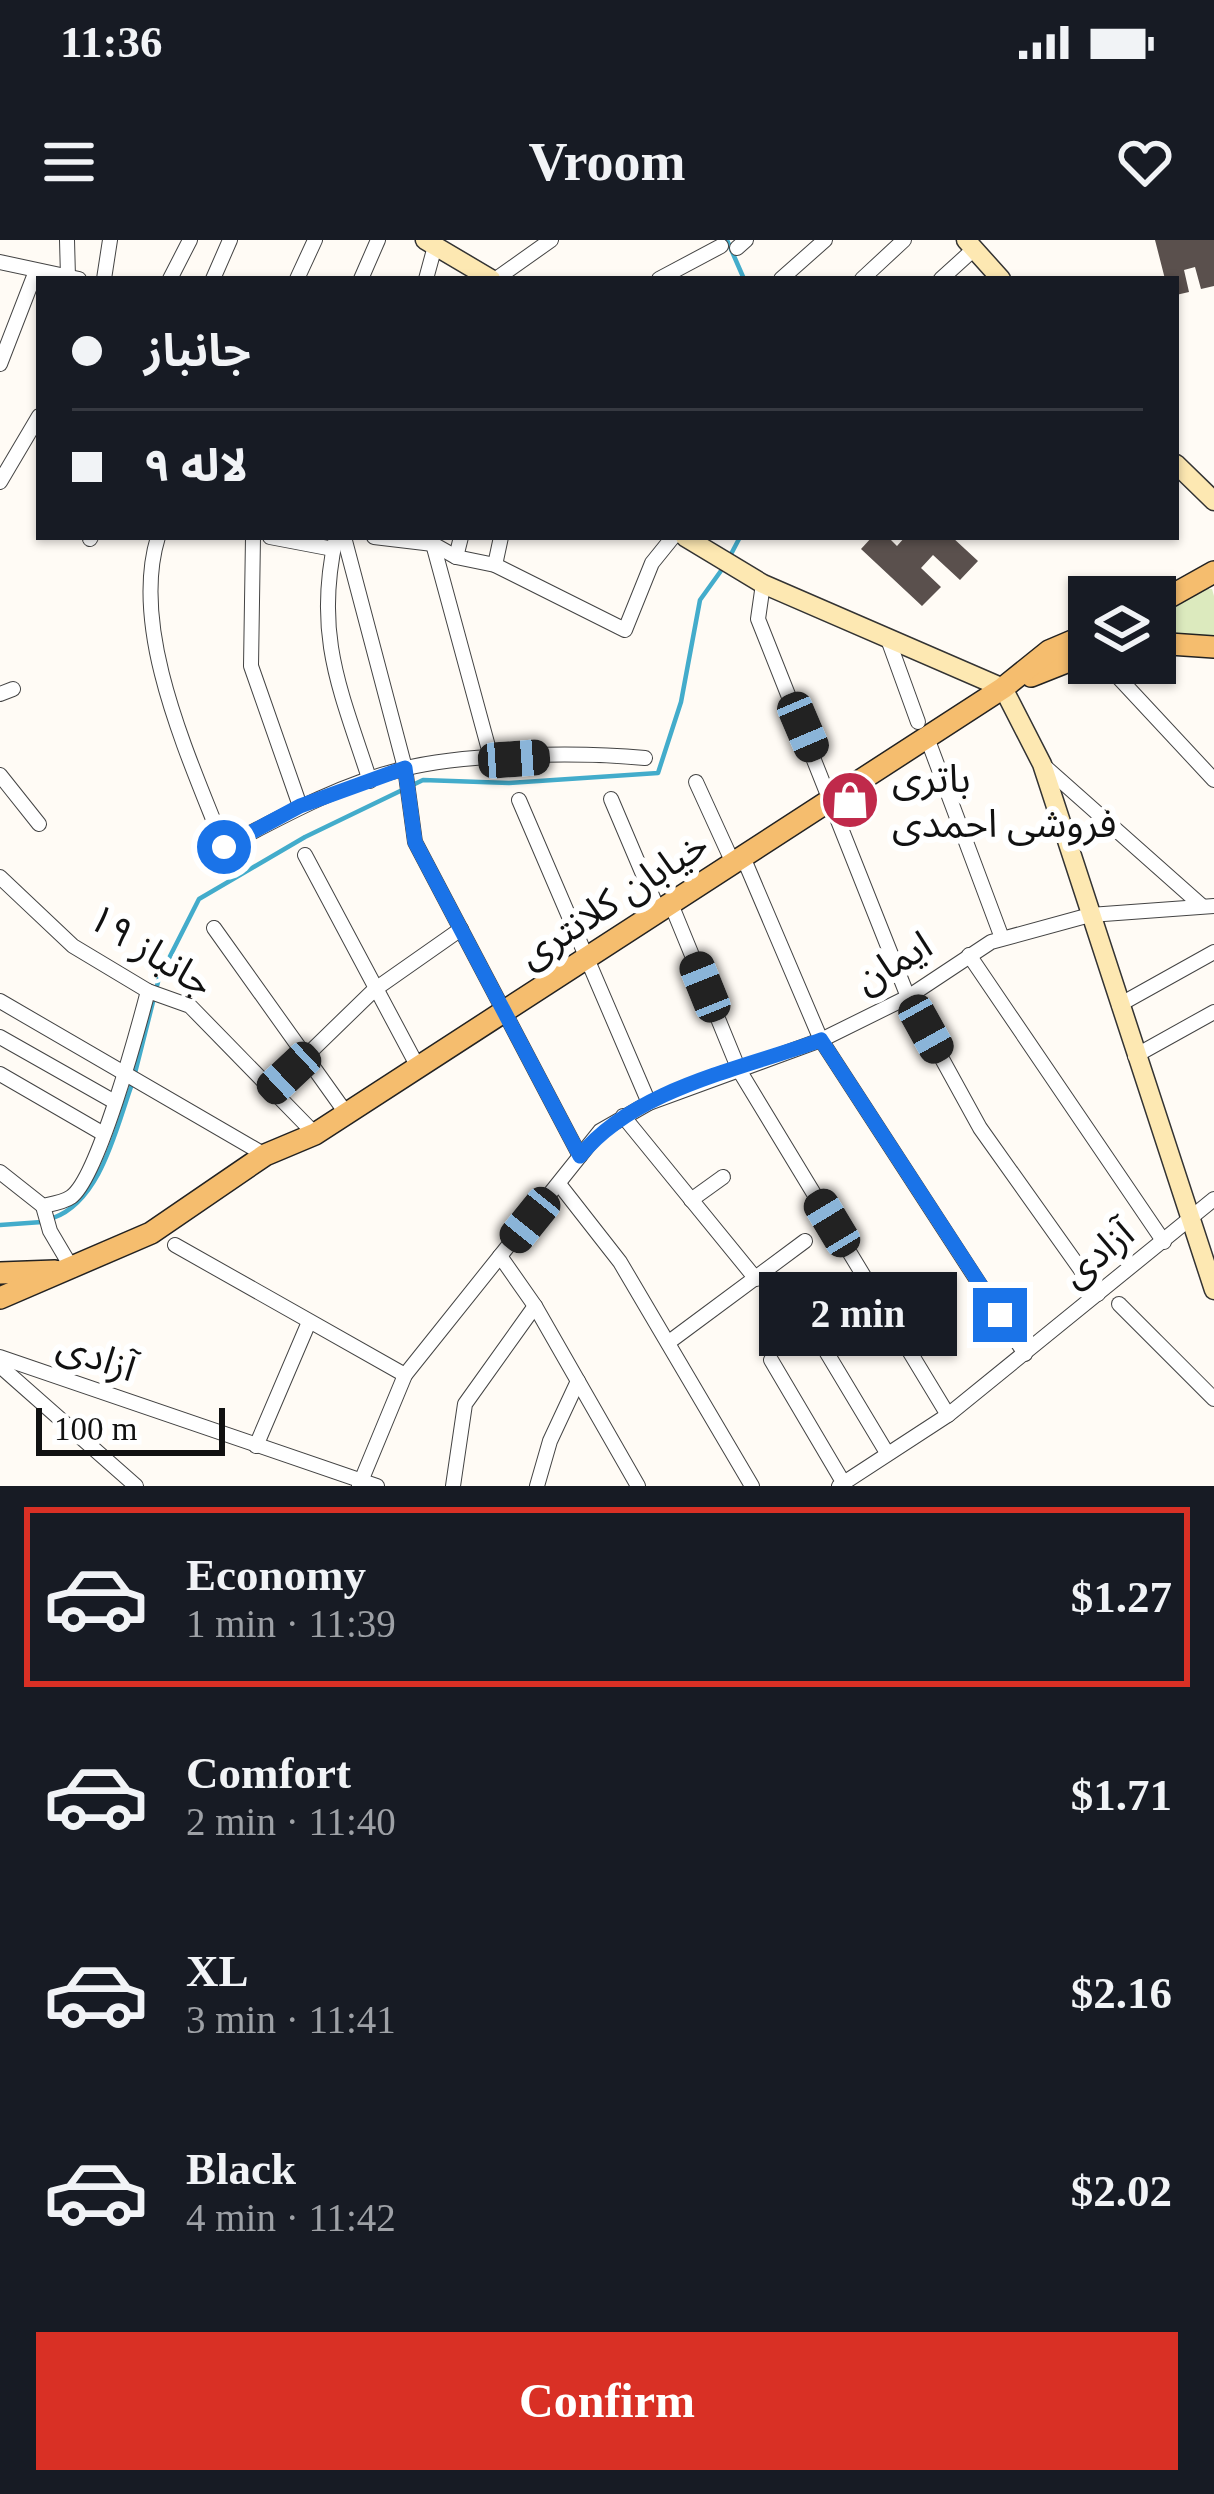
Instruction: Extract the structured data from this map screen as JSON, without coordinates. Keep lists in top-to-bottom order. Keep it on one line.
{"streets":{"main road":["خیابان کلانتری"],"street":["جانباز ۱۹","ایمان","آزادی"]},"crossings":[["خیابان کلانتری","جانباز ۱۹"],["ایمان","آزادی"]],"places":{"shop":["باتری فروشی احمدی"]},"scale_bar":"100 m","page":{"status":"11:36","header":"Vroom","banner":["جانباز","لاله ۹"],"bubble":"2 min","scale":"100 m","list":[{"name":"Economy","note":"1 min · 11:39","value":"$1.27"},{"name":"Comfort","note":"2 min · 11:40","value":"$1.71"},{"name":"XL","note":"3 min · 11:41","value":"$2.16"},{"name":"Black","note":"4 min · 11:42","value":"$2.02"}],"buttons":"Confirm"}}
